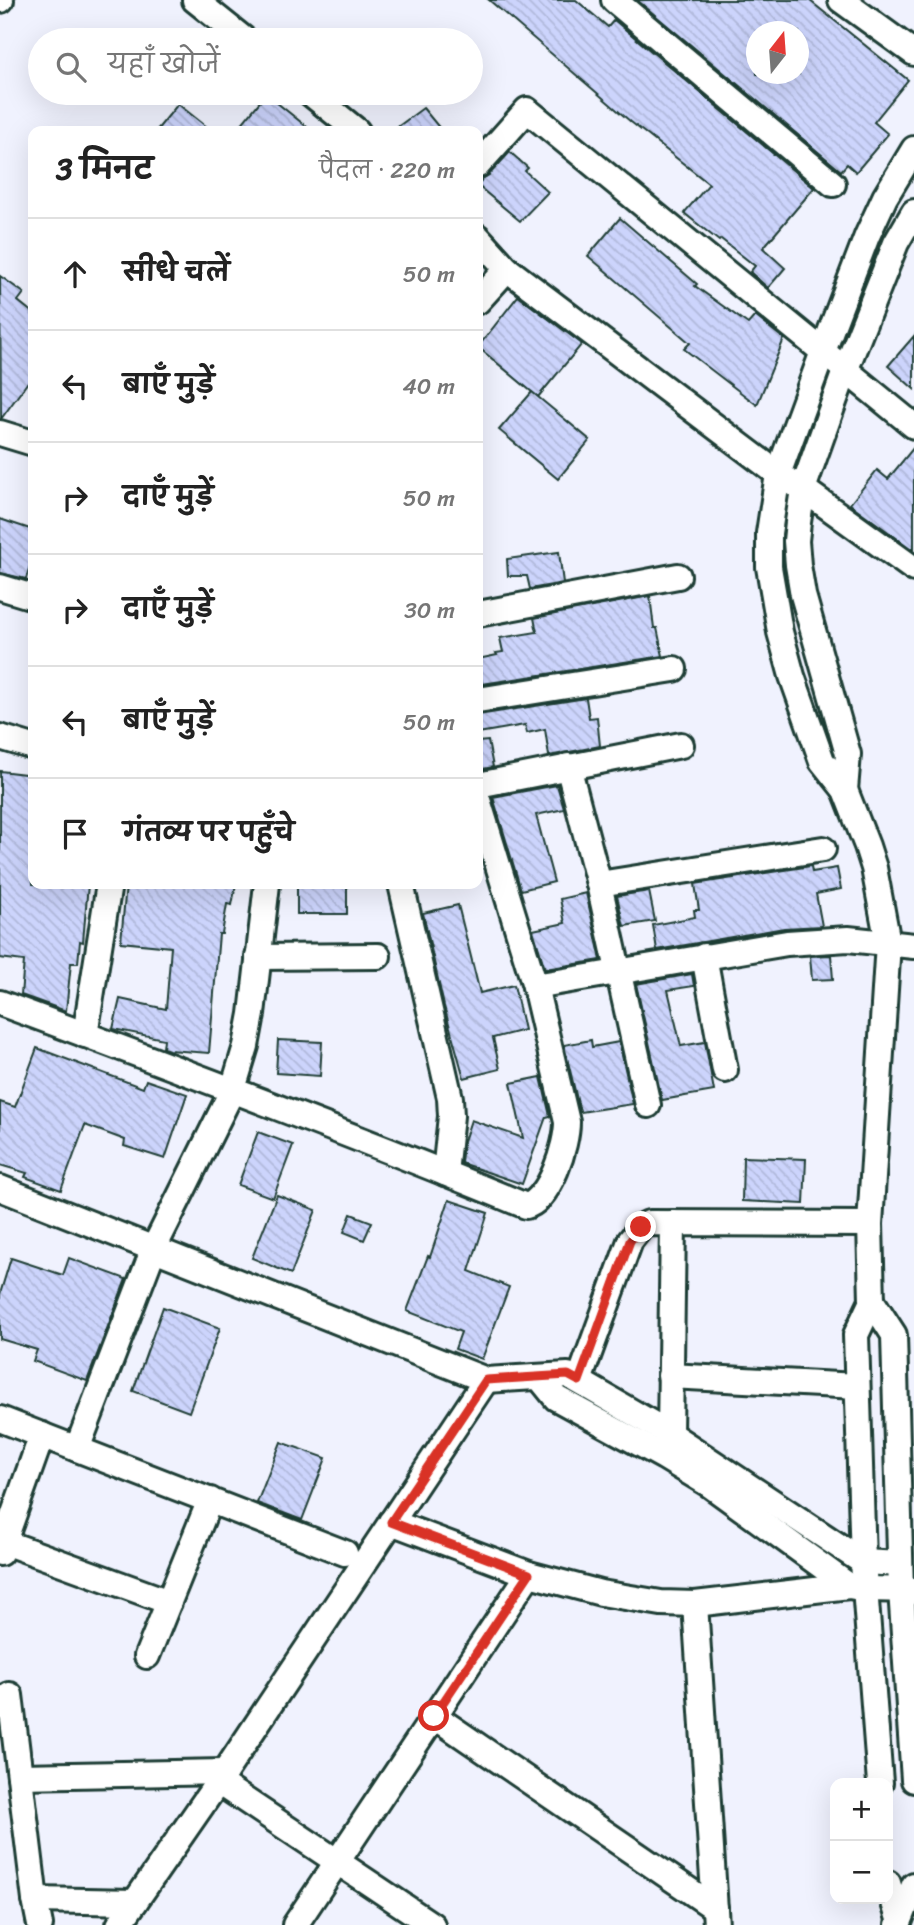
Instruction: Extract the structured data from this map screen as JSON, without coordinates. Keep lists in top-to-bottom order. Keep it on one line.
{"north":"top","page":{"search":"यहाँ खोजें","heading":["3 मिनट","पैदल · 220 m"],"list":[["सीधे चलें","50 m"],["बाएँ मुड़ें","40 m"],["दाएँ मुड़ें","50 m"],["दाएँ मुड़ें","30 m"],["बाएँ मुड़ें","50 m"],"गंतव्य पर पहुँचे"],"map_buttons":["+","−"]}}
